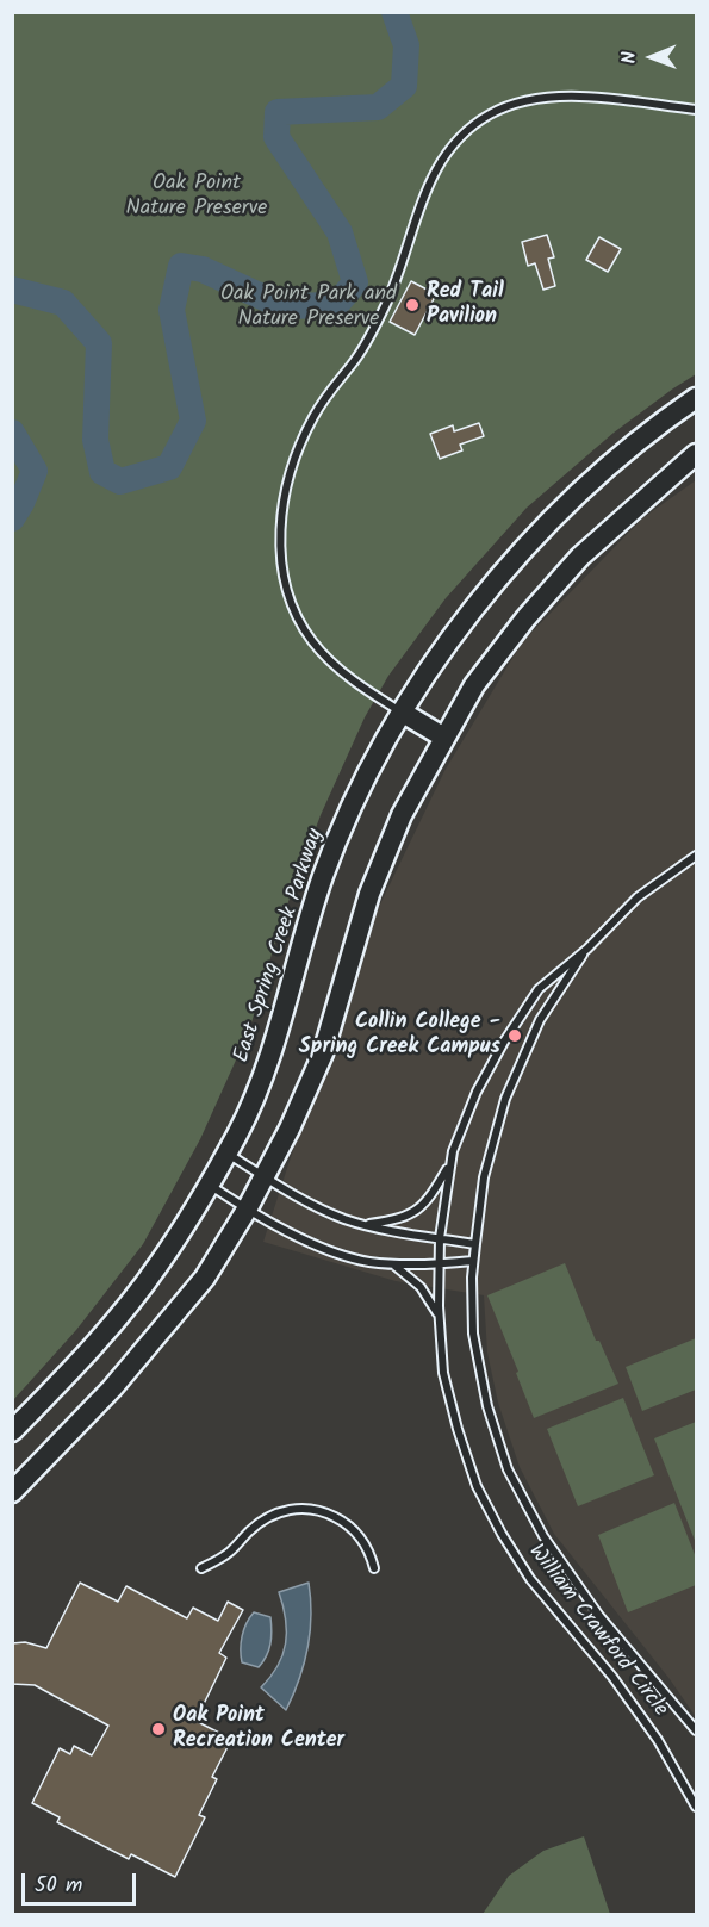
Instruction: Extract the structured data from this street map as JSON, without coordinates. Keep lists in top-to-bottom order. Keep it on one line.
{"streets":{"main road":["East Spring Creek Parkway"],"lane":["William Crawford Circle"]},"parks":["Oak Point Nature Preserve","Oak Point Park and Nature Preserve"],"places":["Red Tail Pavilion","Collin College - Spring Creek Campus","Oak Point Recreation Center"],"scale_bar":"50 m","north":"left"}
